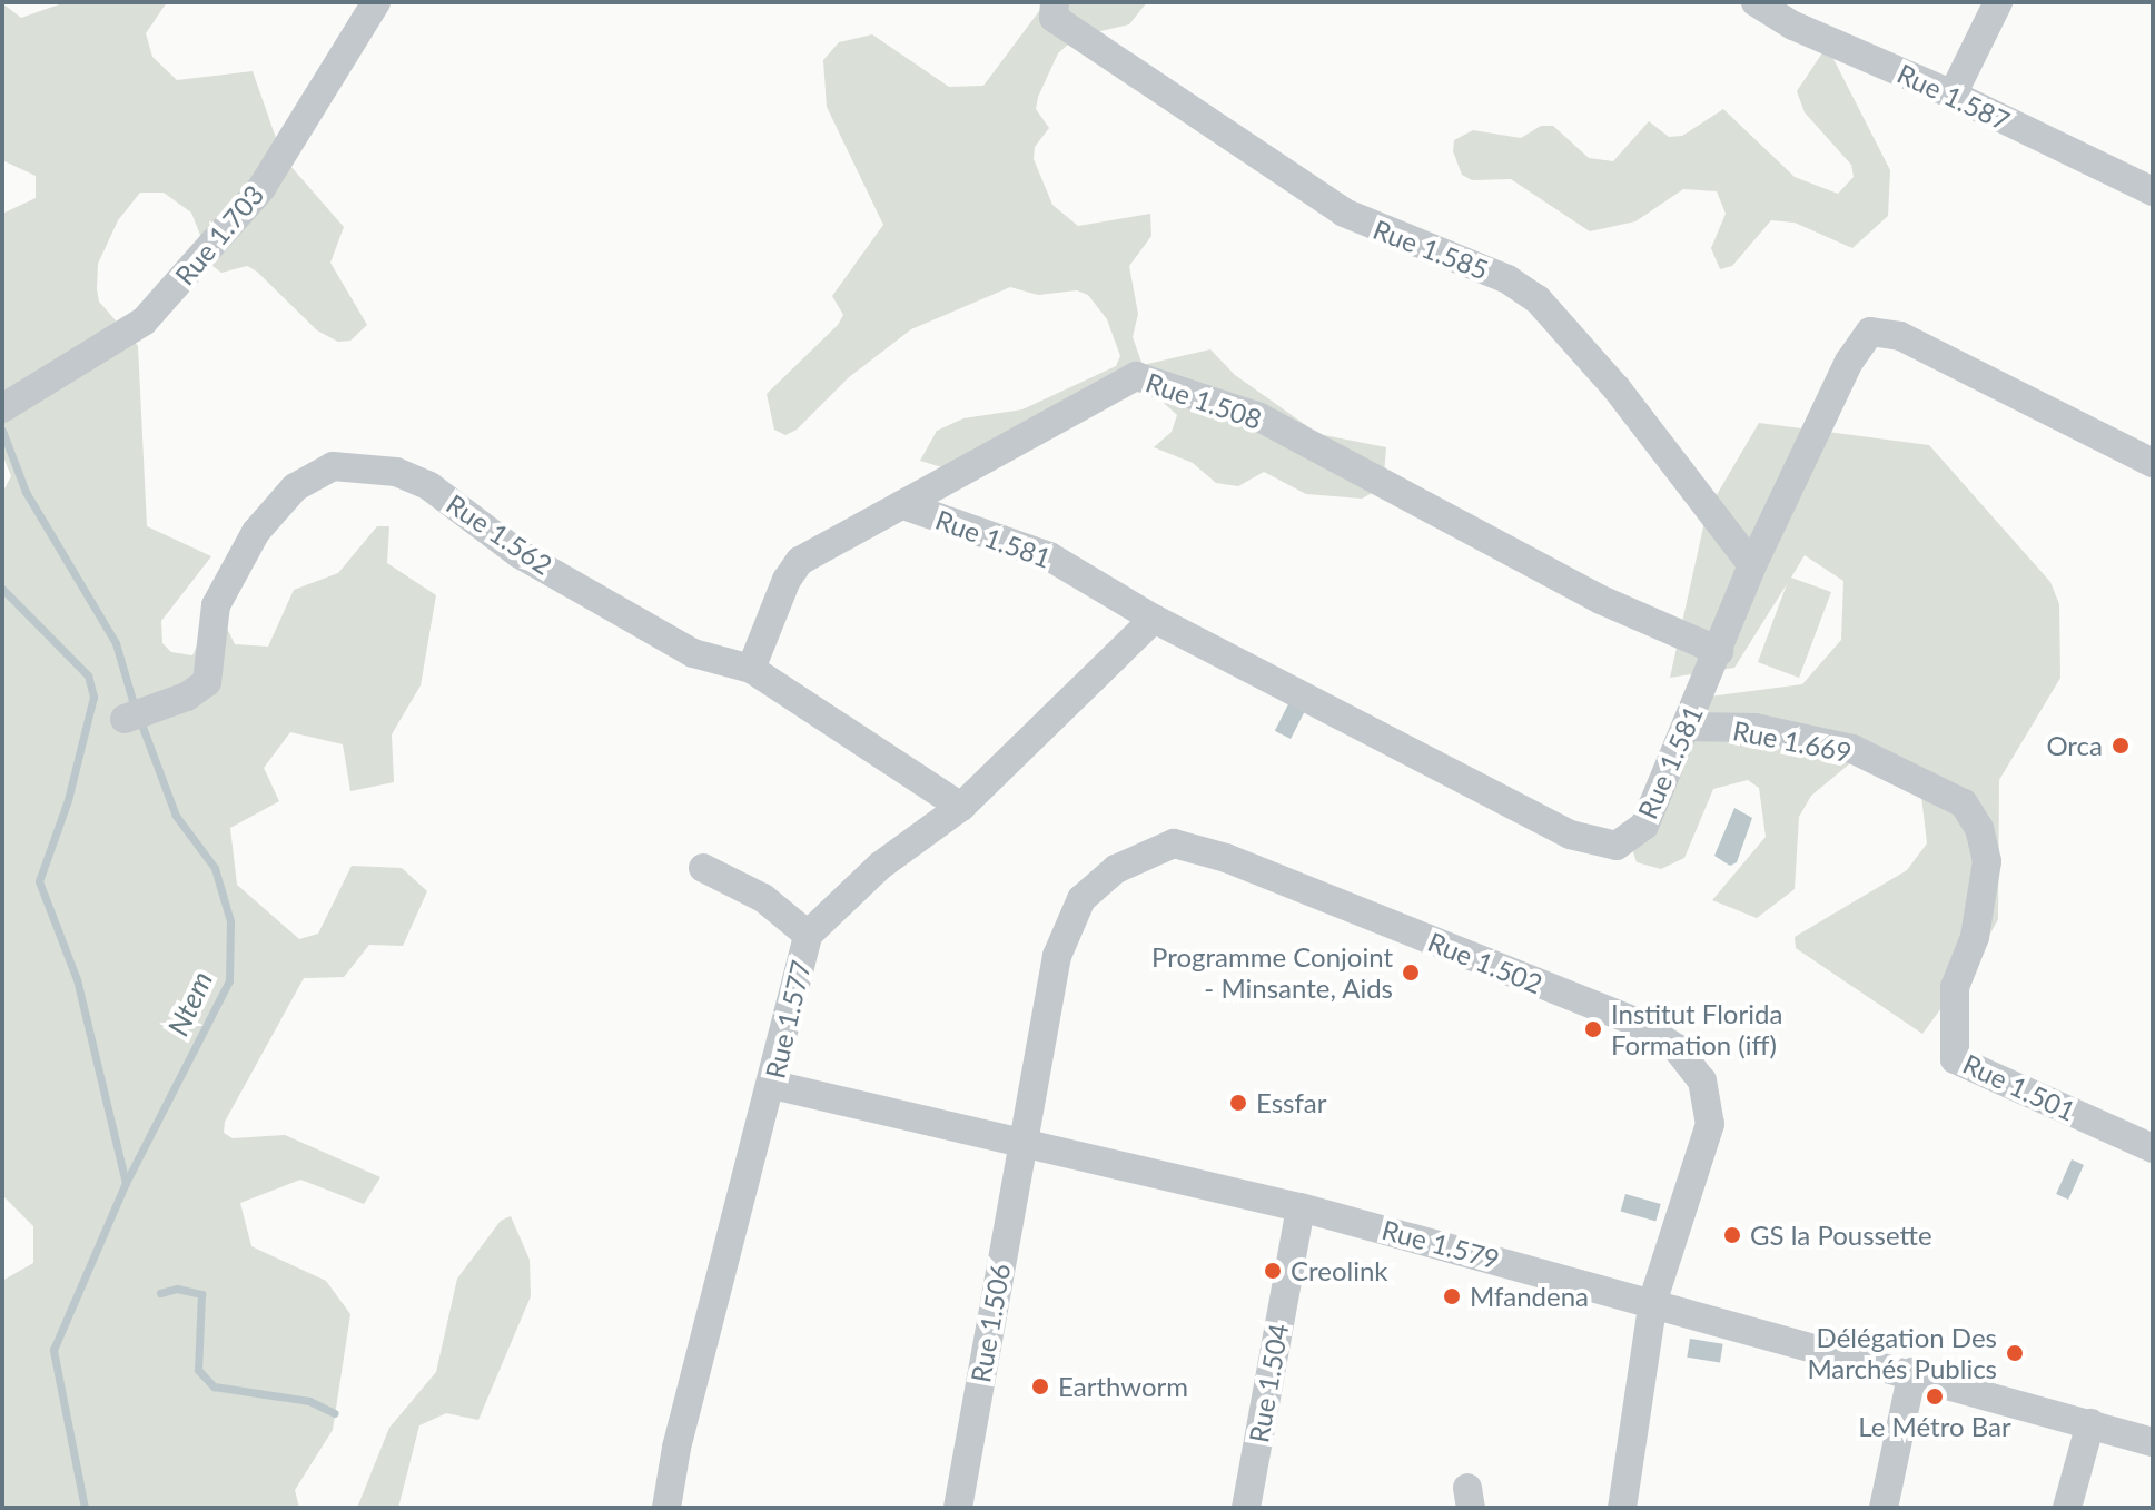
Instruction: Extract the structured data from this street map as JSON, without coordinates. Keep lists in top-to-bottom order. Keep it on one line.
{"streets":{"street":["Rue 1.587","Rue 1.703","Rue 1.585","Rue 1.508","Rue 1.562","Rue 1.581","Rue 1.669","Rue 1.502","Rue 1.577","Rue 1.501","Rue 1.579","Rue 1.506","Rue 1.504"]},"crossings":[["Rue 1.585","Rue 1.581"],["Rue 1.508","Rue 1.562"],["Rue 1.508","Rue 1.581"],["Rue 1.562","Rue 1.577"],["Rue 1.581","Rue 1.669"],["Rue 1.581","Rue 1.577"],["Rue 1.669","Rue 1.501"],["Rue 1.502","Rue 1.579"],["Rue 1.502","Rue 1.506"],["Rue 1.577","Rue 1.579"],["Rue 1.579","Rue 1.506"],["Rue 1.579","Rue 1.504"]],"water":["Ntem"],"places":["Orca","Programme Conjoint - Minsante, Aids","Institut Florida Formation (iff)","Essfar","GS la Poussette","Creolink","Mfandena","Délégation Des Marchés Publics","Earthworm","Le Métro Bar"]}
